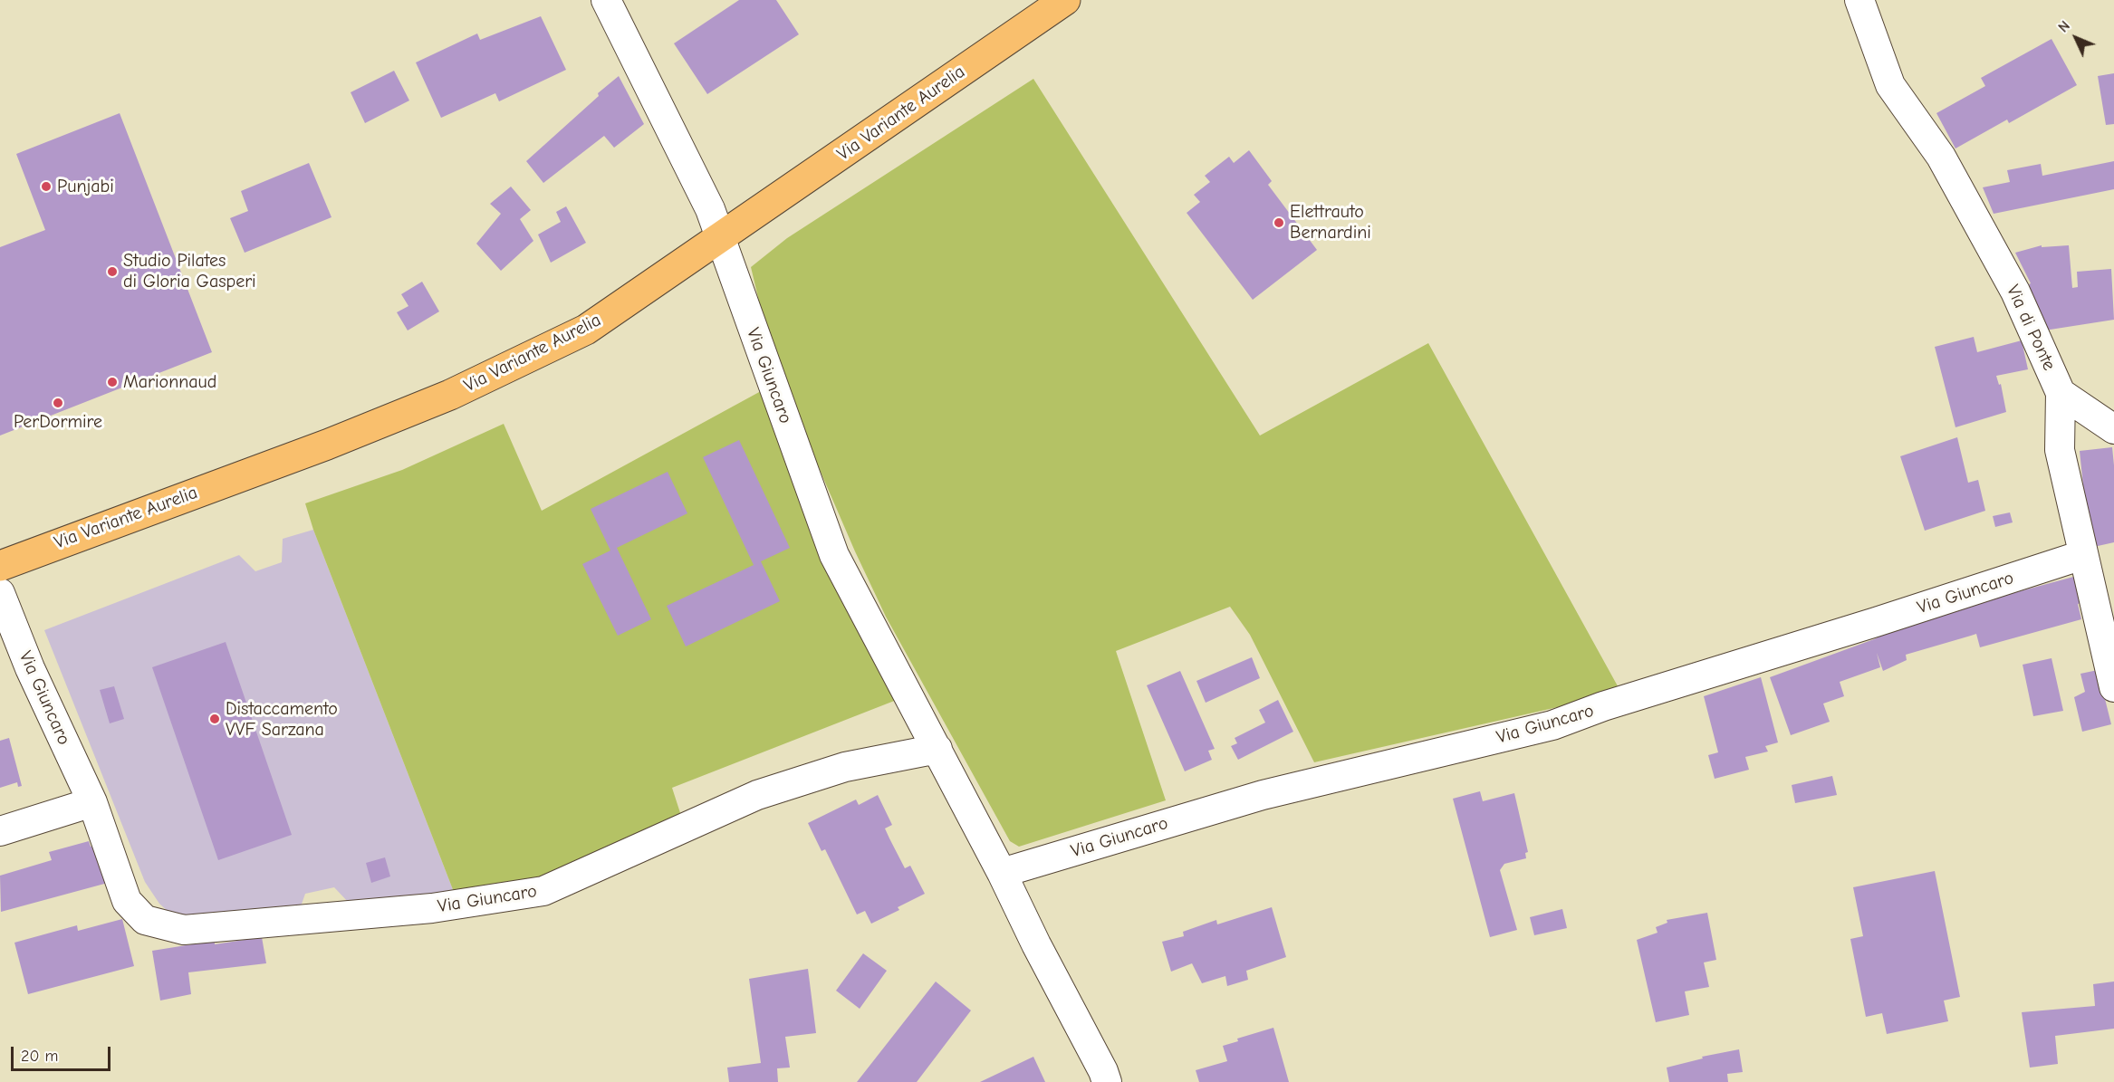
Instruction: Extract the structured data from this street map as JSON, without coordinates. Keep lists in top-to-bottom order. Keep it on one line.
{"streets":{"main road":["Via Variante Aurelia"],"street":["Via di Ponte","Via Giuncaro"]},"crossings":[["Via Variante Aurelia","Via Giuncaro"],["Via di Ponte","Via Giuncaro"]],"places":["Punjabi","Elettrauto Bernardini","Studio Pilates di Gloria Gasperi","Marionnaud","PerDormire","Distaccamento VVF Sarzana"],"scale_bar":"20 m","north":"top left"}
